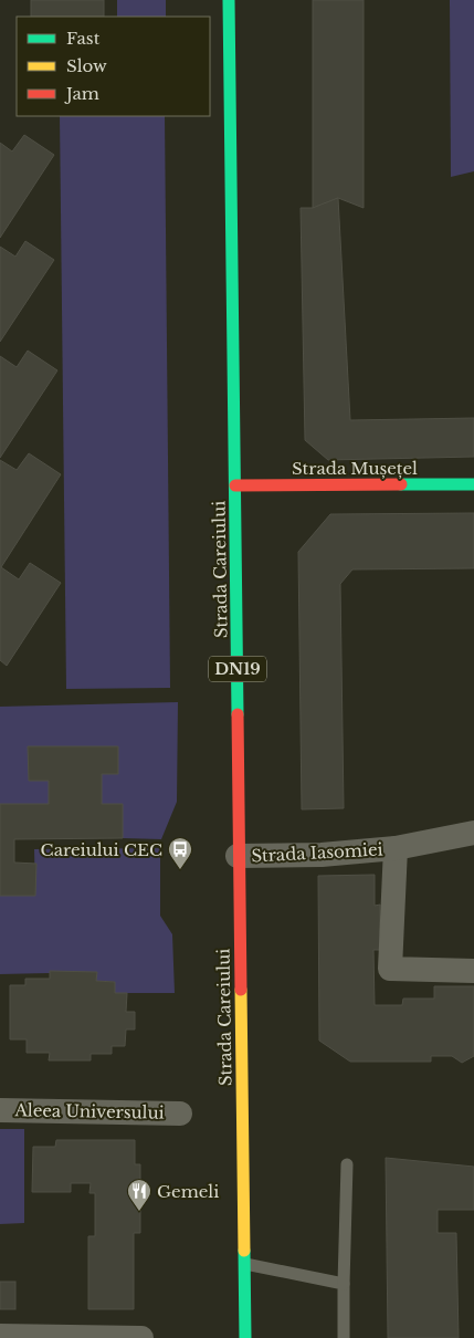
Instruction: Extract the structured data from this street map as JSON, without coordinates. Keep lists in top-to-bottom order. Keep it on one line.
{"streets":{"main road":["Strada Mușețel","Strada Careiului","DN19"],"street":["Strada Iasomiei","Aleea Universului"]},"crossings":[["Strada Mușețel","Strada Careiului"],["Strada Careiului","Strada Iasomiei"]],"places":{"bus stop":["Careiului CEC"],"restaurant":["Gemeli"]},"legend":["Fast","Slow","Jam"]}
